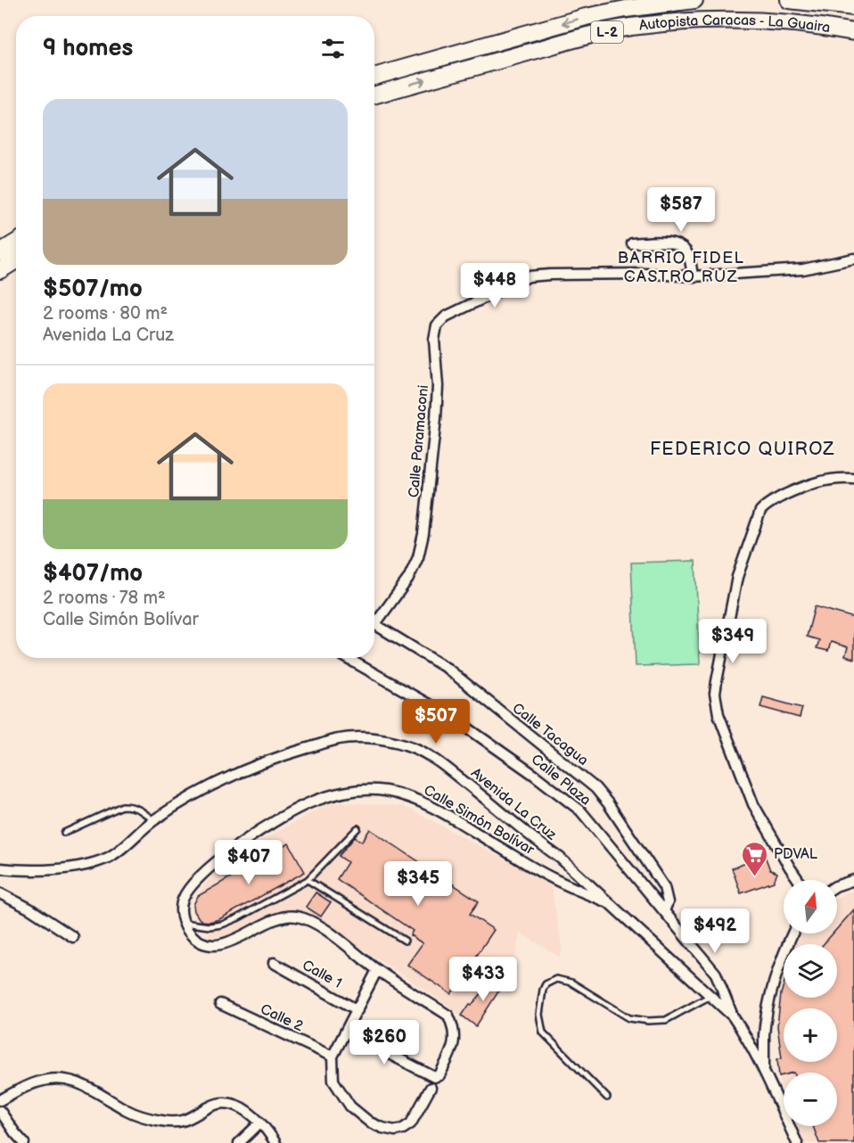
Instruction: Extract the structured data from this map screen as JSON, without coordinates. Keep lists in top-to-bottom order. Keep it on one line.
{"streets":{"highway":["Autopista Caracas - La Guaira","L-2"],"street":["Calle Paramaconi","Calle Tacagua","Calle Plaza","Avenida La Cruz","Calle Simón Bolívar","Calle 1","Calle 2"]},"crossings":[["Calle Tacagua","Calle Plaza"],["Calle Plaza","Avenida La Cruz"],["Avenida La Cruz","Calle Simón Bolívar"]],"districts":["BARRIO FIDEL CASTRO RUZ","FEDERICO QUIROZ"],"places":{"supermarket":["PDVAL"]},"north":"top","page":{"heading":"9 homes","list":[{"name":"$507/mo","note":"2 rooms · 80 m² · Avenida La Cruz"},{"name":"$407/mo","note":"2 rooms · 78 m² · Calle Simón Bolívar"}],"price":["$587","$448","$349","$507","$407","$345","$492","$433","$260"],"map_buttons":["+","−"]}}
